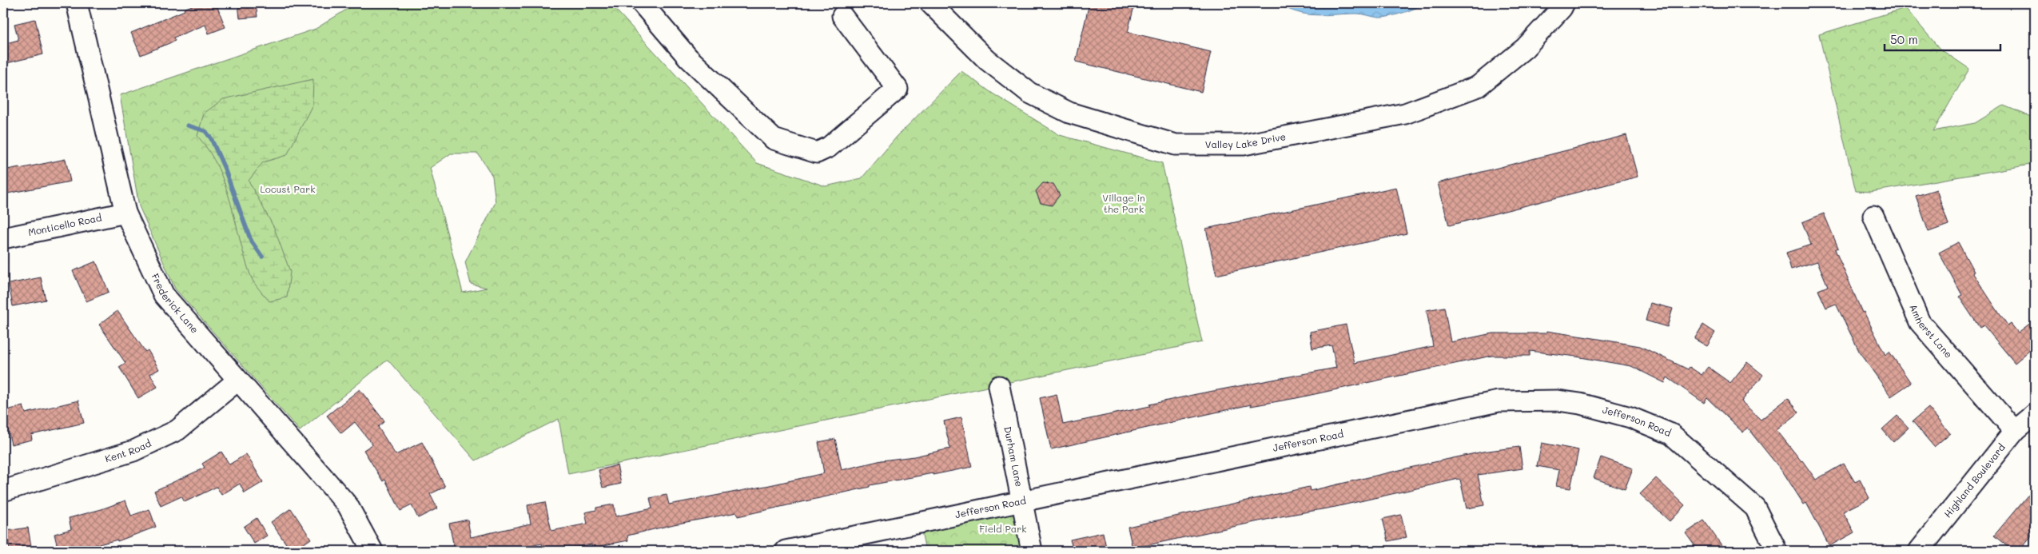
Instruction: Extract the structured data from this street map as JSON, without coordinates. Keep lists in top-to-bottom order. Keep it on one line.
{"streets":{"street":["Valley Lake Drive","Monticello Road","Frederick Lane","Amherst Lane","Jefferson Road","Kent Road","Durham Lane","Highland Boulevard"]},"crossings":[["Monticello Road","Frederick Lane"],["Frederick Lane","Kent Road"],["Amherst Lane","Highland Boulevard"],["Jefferson Road","Durham Lane"]],"parks":["Locust Park","Village in the Park","Field Park"],"scale_bar":"50 m"}
